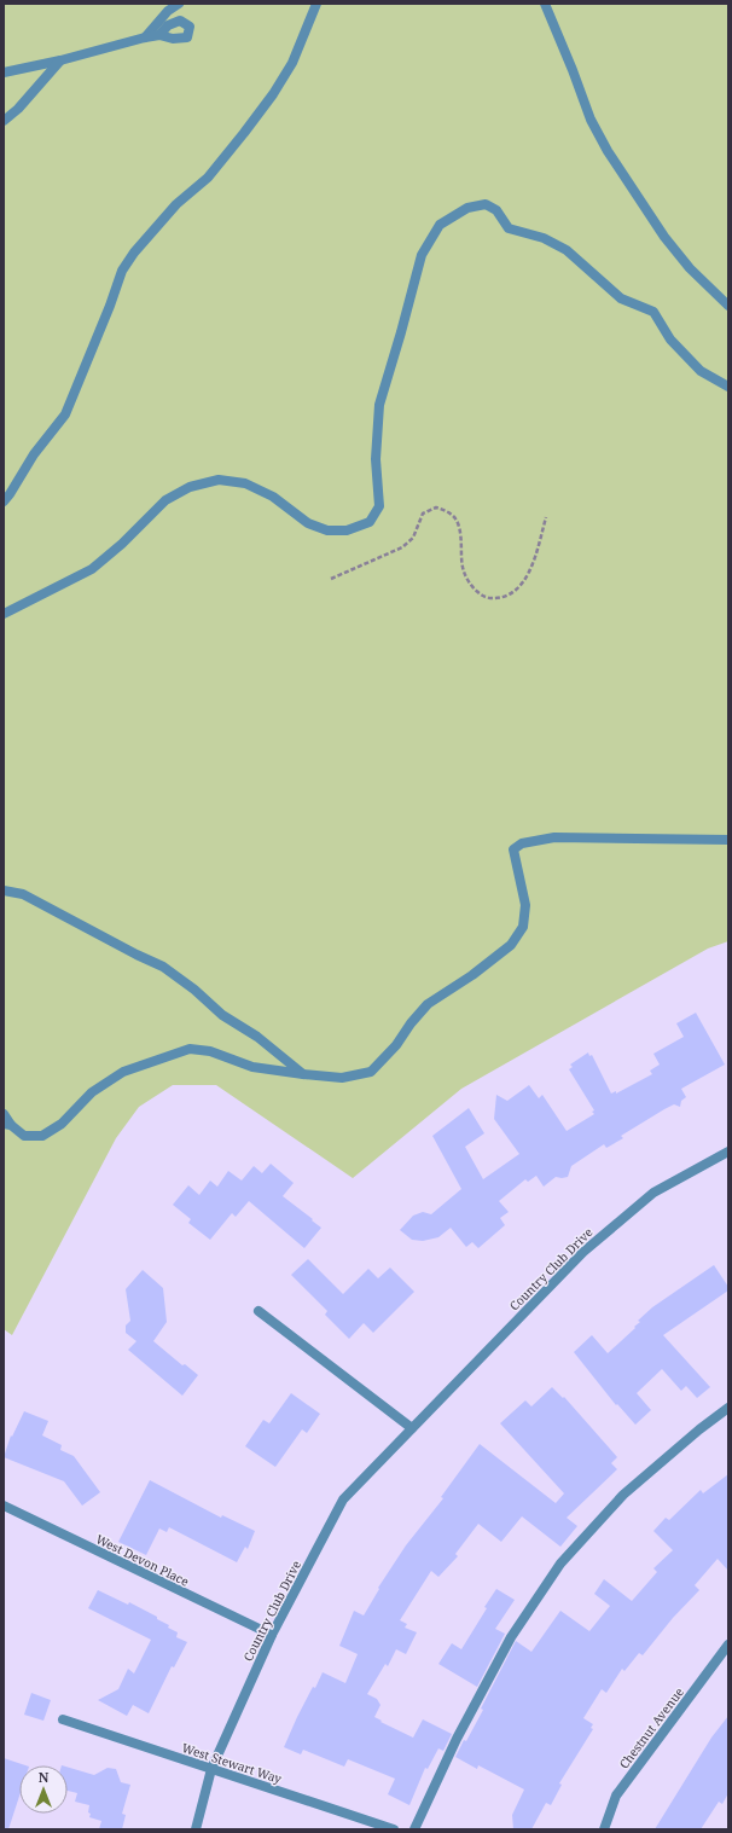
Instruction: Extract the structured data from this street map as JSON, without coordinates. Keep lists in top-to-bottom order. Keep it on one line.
{"streets":{"street":["Country Club Drive","West Devon Place","Chestnut Avenue","West Stewart Way"]},"crossings":[["Country Club Drive","West Devon Place"],["Country Club Drive","West Stewart Way"]],"north":"top"}
